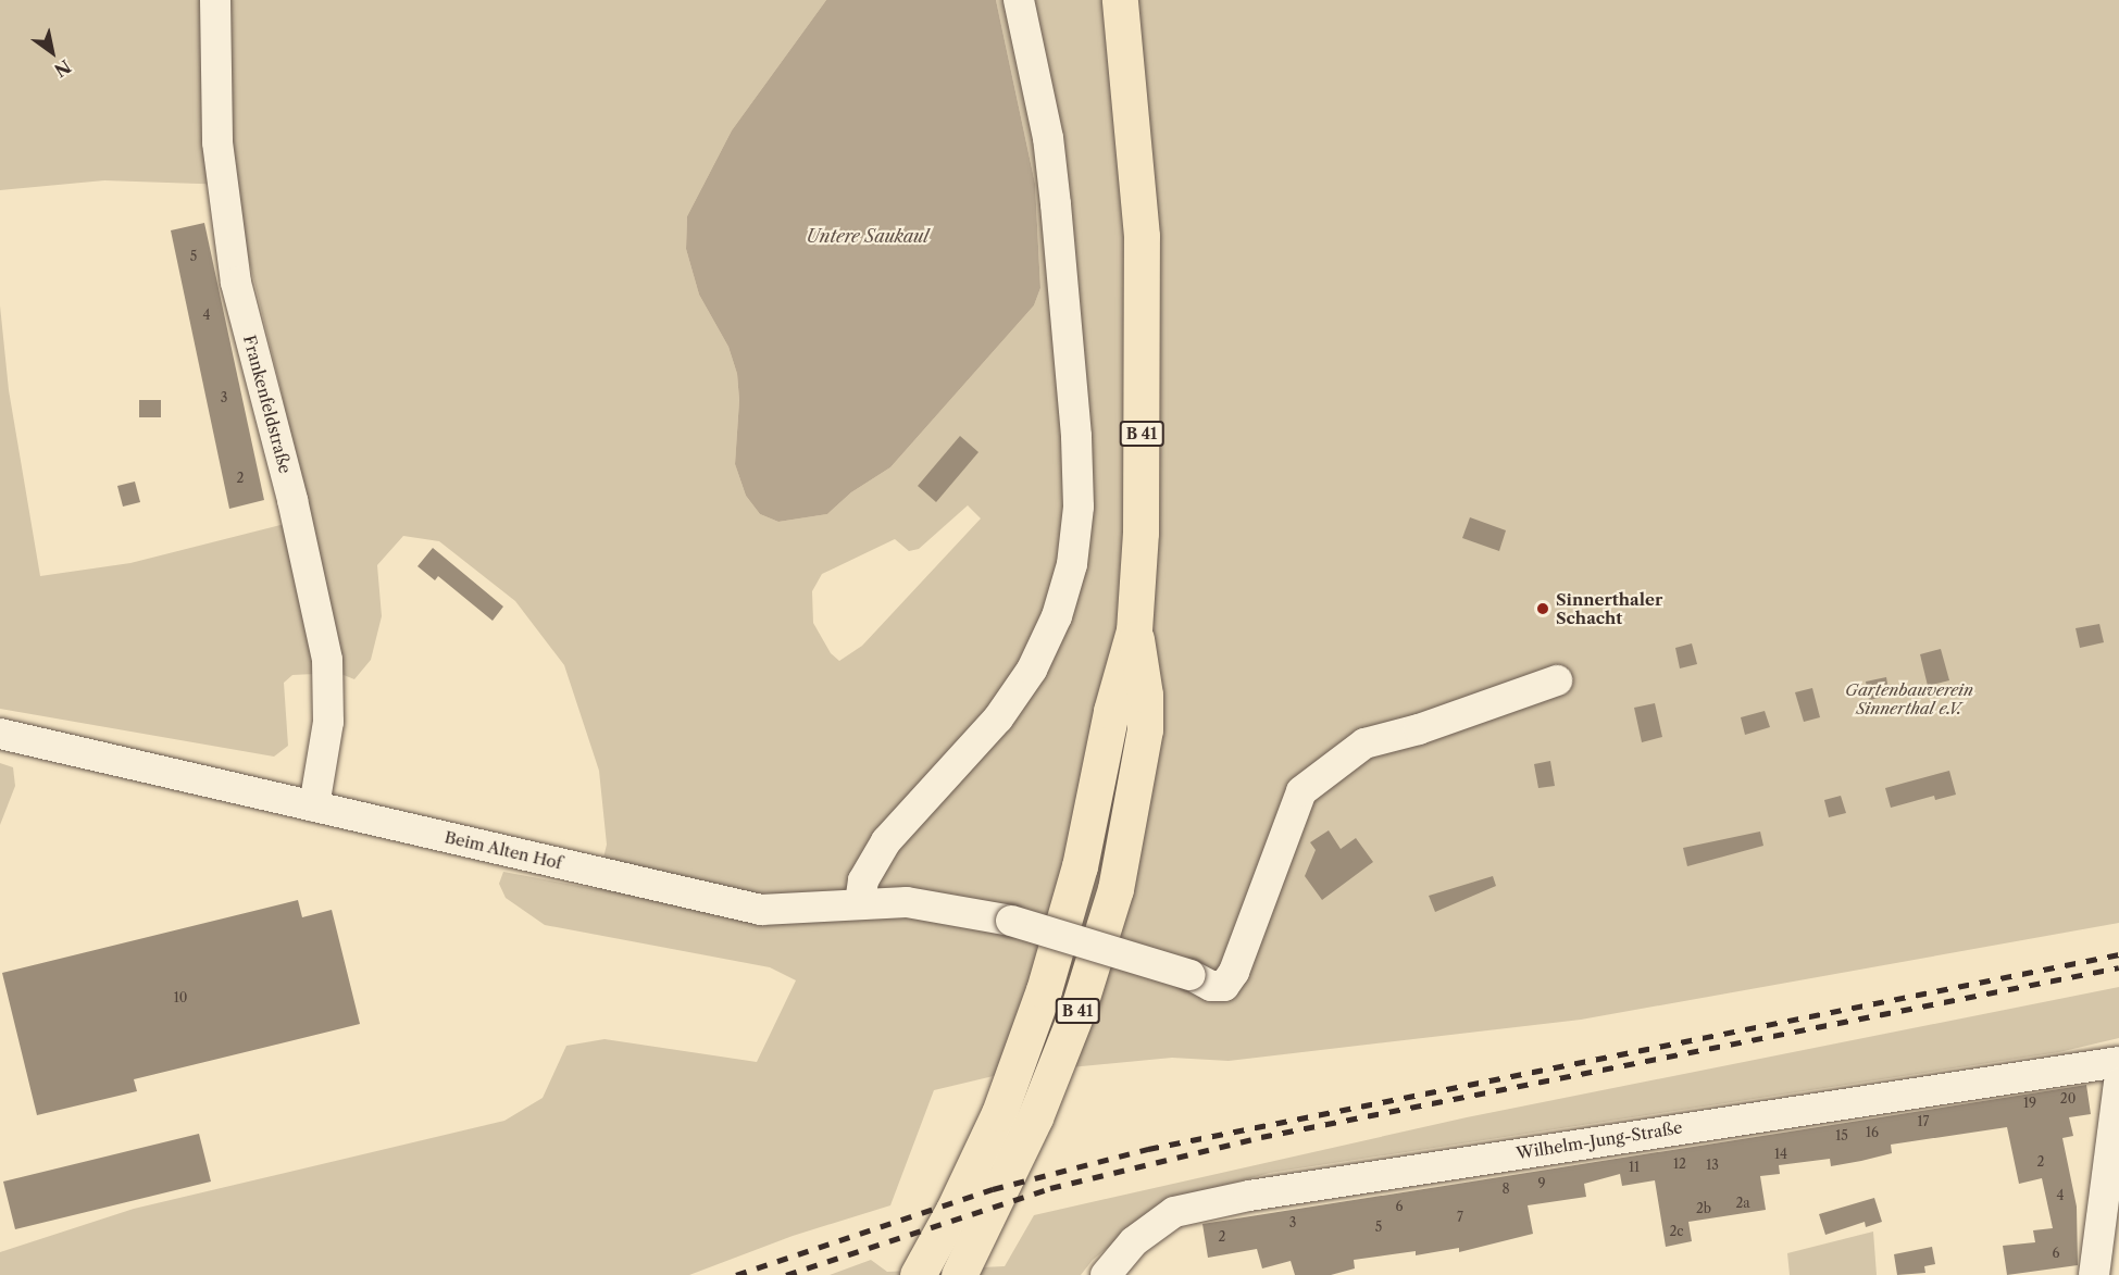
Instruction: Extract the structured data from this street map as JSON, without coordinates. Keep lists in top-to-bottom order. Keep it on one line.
{"streets":{"highway":["B 41"],"street":["Frankenfeldstraße","Beim Alten Hof","Wilhelm-Jung-Straße"]},"crossings":[["Frankenfeldstraße","Beim Alten Hof"]],"water":["Untere Saukaul"],"parks":["Gartenbauverein Sinnerthal e.V."],"places":["Sinnerthaler Schacht"],"house_numbers":["5","4","3","2","10","20","19","17","16","15","14","2","12","13","11","9","8","4","2a","6","2b","7","3","5","2c","2","6"],"north":"bottom right"}
